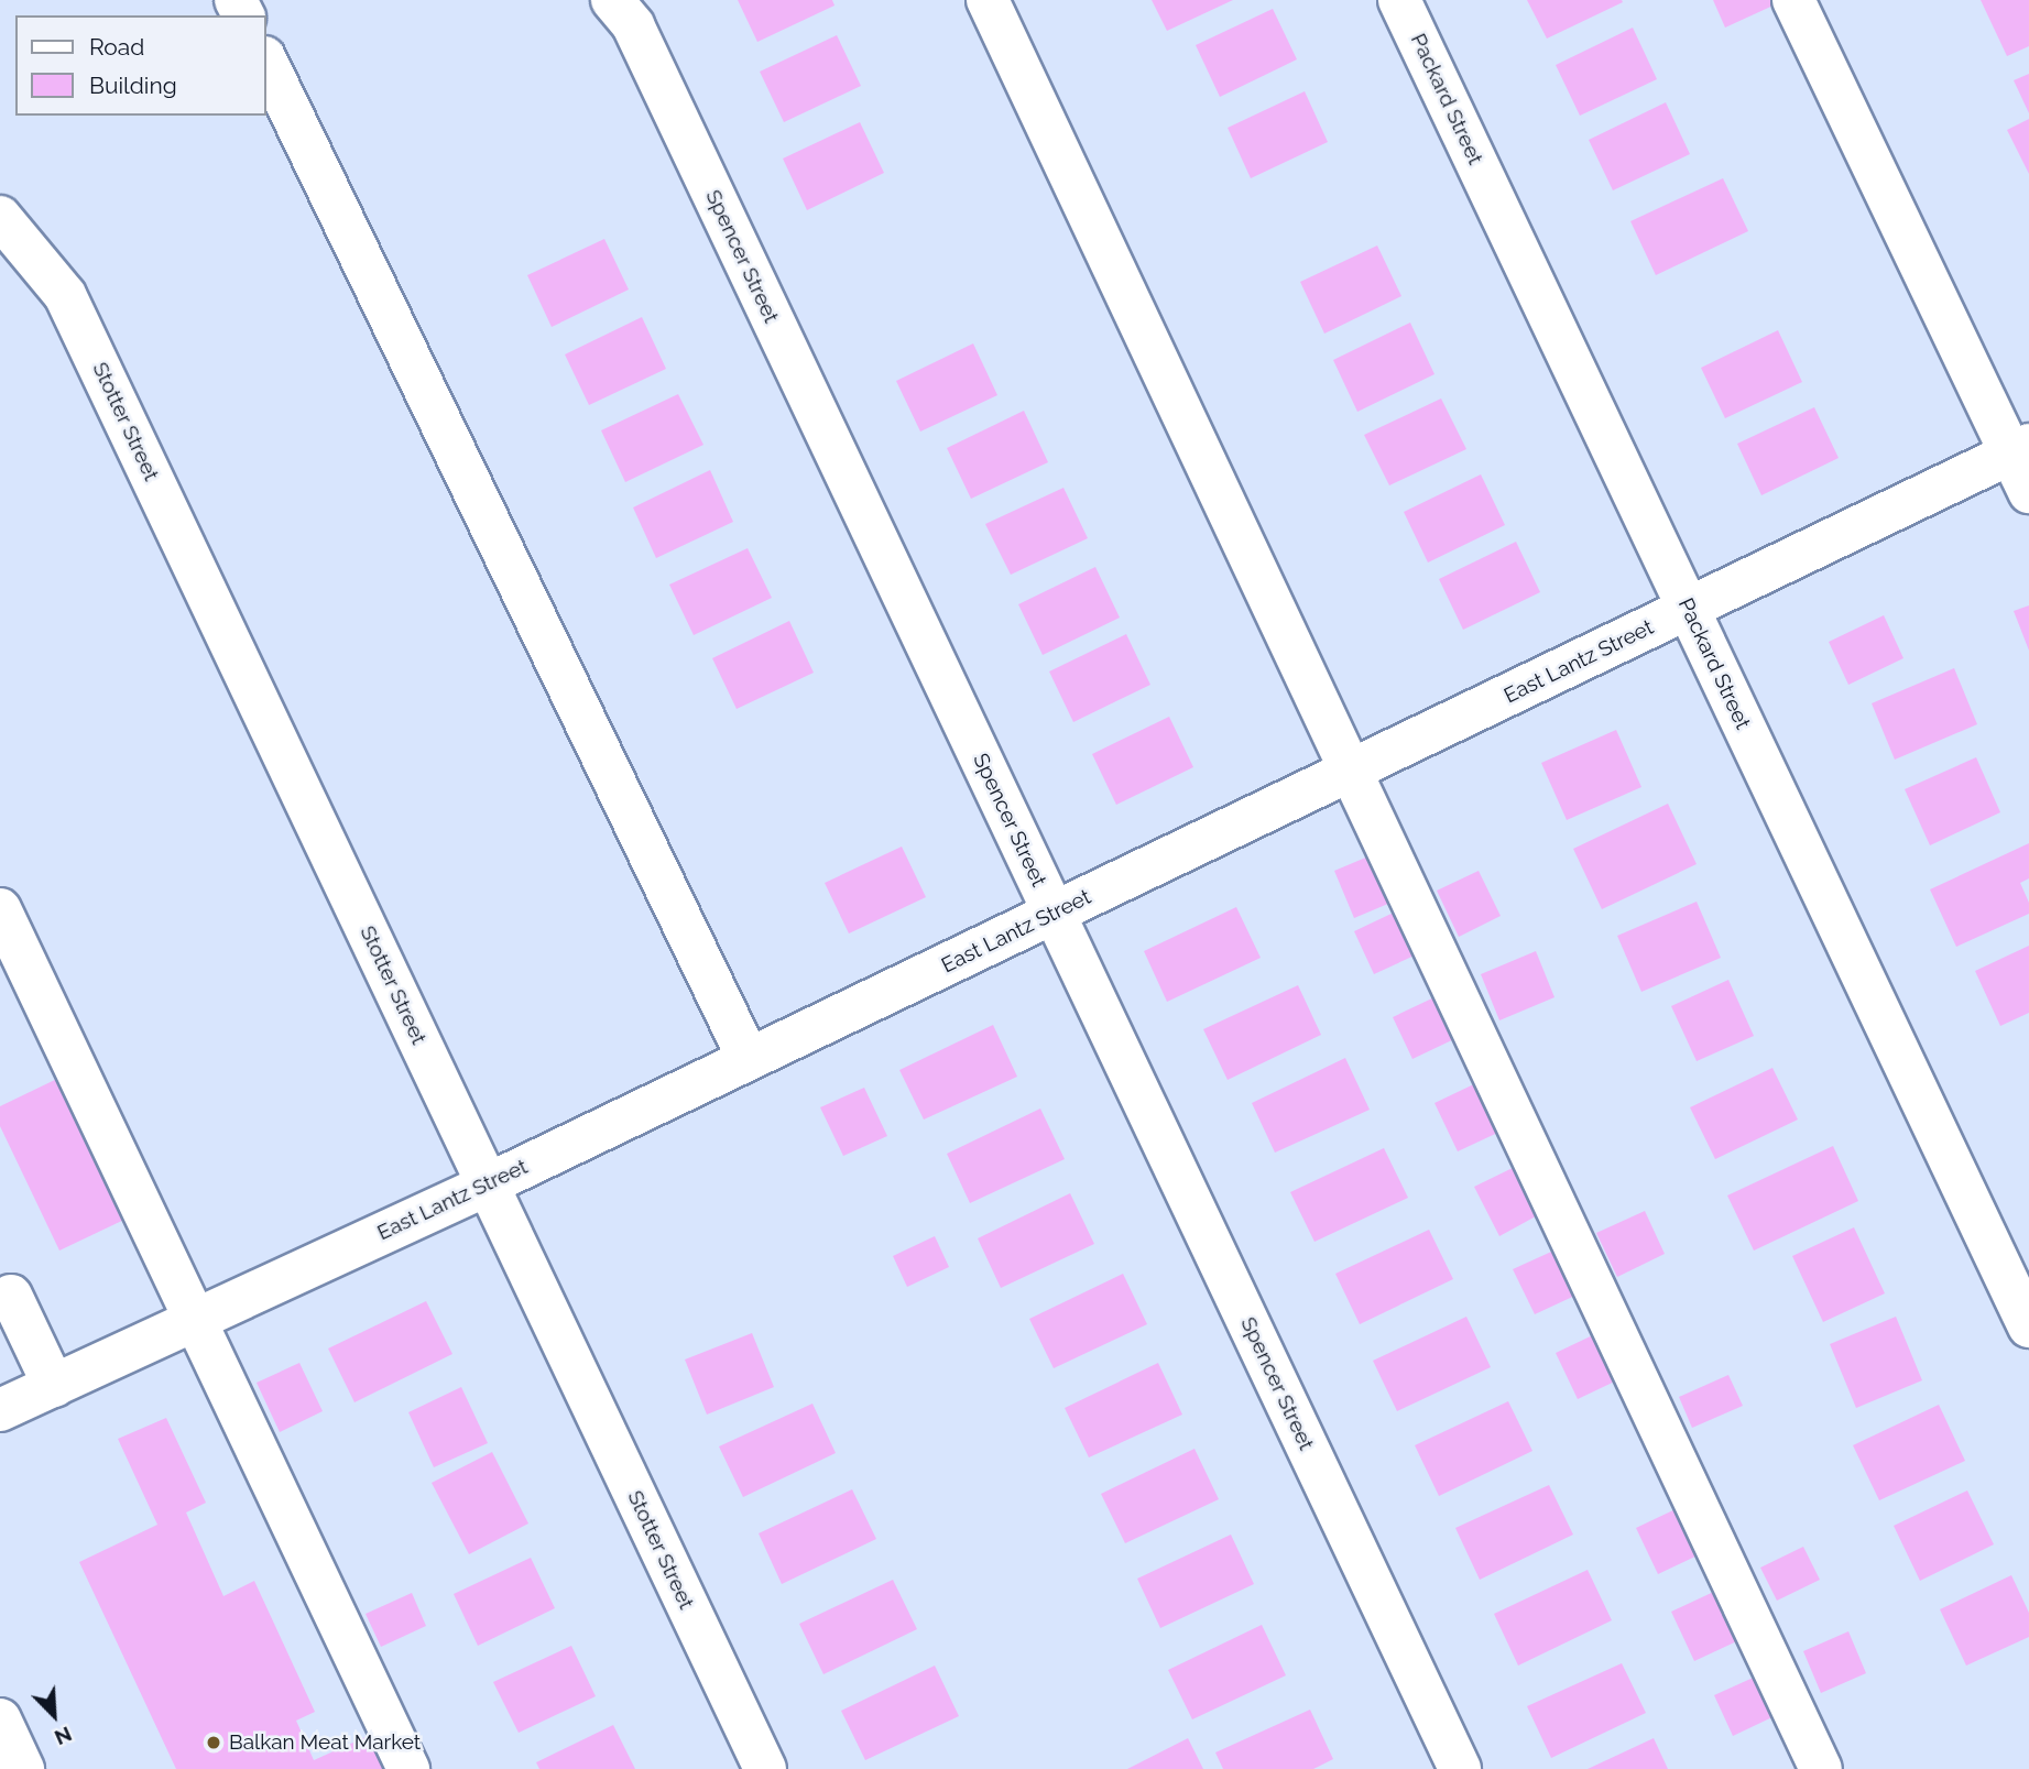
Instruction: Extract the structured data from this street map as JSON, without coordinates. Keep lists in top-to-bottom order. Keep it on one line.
{"streets":{"street":["Packard Street","Spencer Street","Stotter Street","East Lantz Street"]},"crossings":[["Packard Street","East Lantz Street"],["Spencer Street","East Lantz Street"],["Stotter Street","East Lantz Street"]],"places":["Balkan Meat Market"],"legend":["Road","Building"],"north":"bottom right"}
